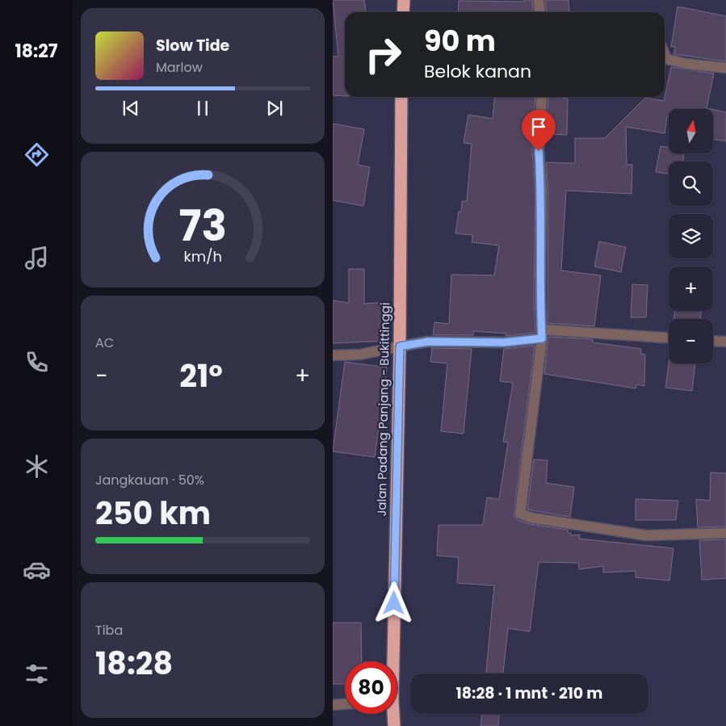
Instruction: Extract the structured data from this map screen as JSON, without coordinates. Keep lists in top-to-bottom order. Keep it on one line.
{"streets":{"highway":["Jalan Padang Panjang - Bukittinggi"]},"north":"top","page":{"tabs":"18:27","turn":["90 m","Belok kanan"],"song":["Slow Tide","Marlow"],"map_buttons":["+","−"],"tile":["AC",["Jangkauan · 50%","250 km"],["Tiba","18:28"]],"heat":["−","21°","+"],"limit":"80","trip":"18:28 · 1 mnt · 210 m","gauge":["73","km/h"]}}
